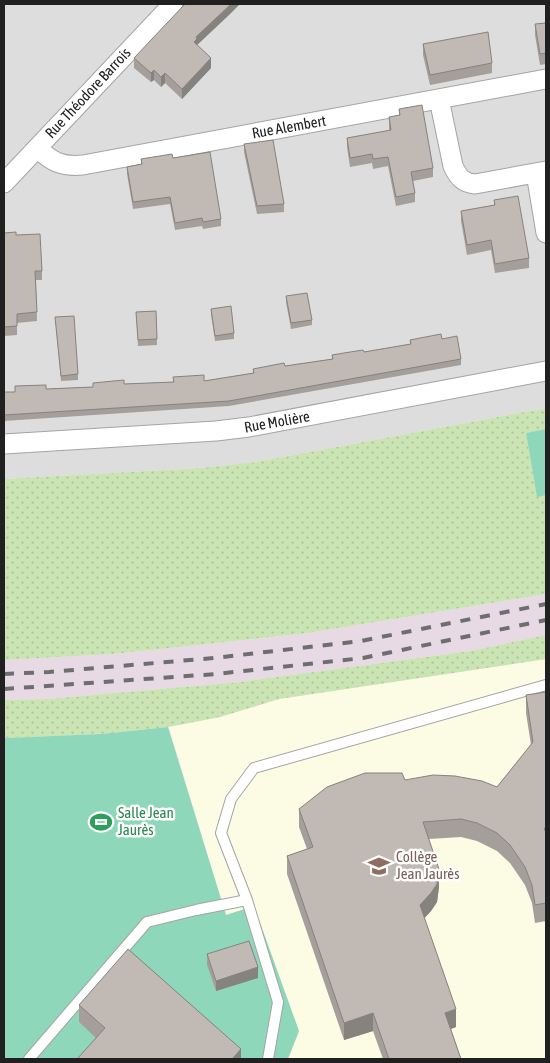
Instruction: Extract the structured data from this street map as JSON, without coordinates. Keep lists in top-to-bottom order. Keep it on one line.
{"streets":{"street":["Rue Théodore Barrois","Rue Alembert","Rue Molière"]},"crossings":[["Rue Théodore Barrois","Rue Alembert"]],"places":{"sports":["Salle Jean Jaurès"],"school or university":["Collège Jean Jaurès"]}}
